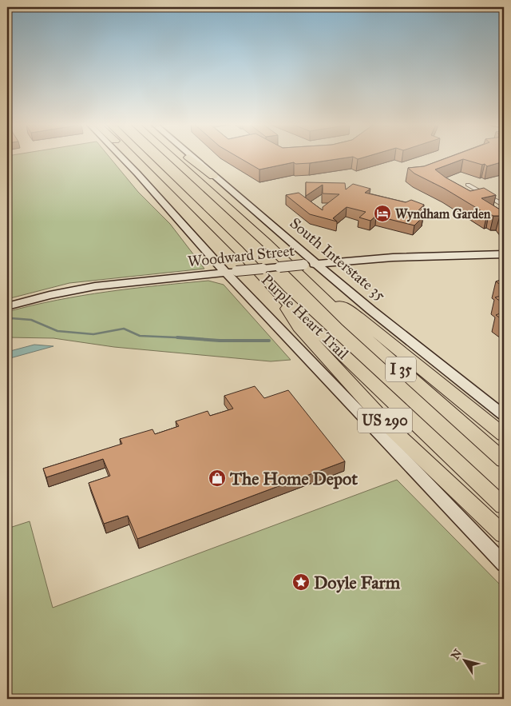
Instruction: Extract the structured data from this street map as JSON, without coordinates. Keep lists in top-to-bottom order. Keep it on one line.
{"streets":{"highway":["Purple Heart Trail","I 35","US 290"],"main road":["Woodward Street","South Interstate 35"]},"crossings":[["Woodward Street","South Interstate 35"],["Woodward Street","Purple Heart Trail"],["Purple Heart Trail","US 290"]],"places":{"hotel":["Wyndham Garden"],"shop":["The Home Depot"],"place":["Doyle Farm"]},"north":"top left"}
